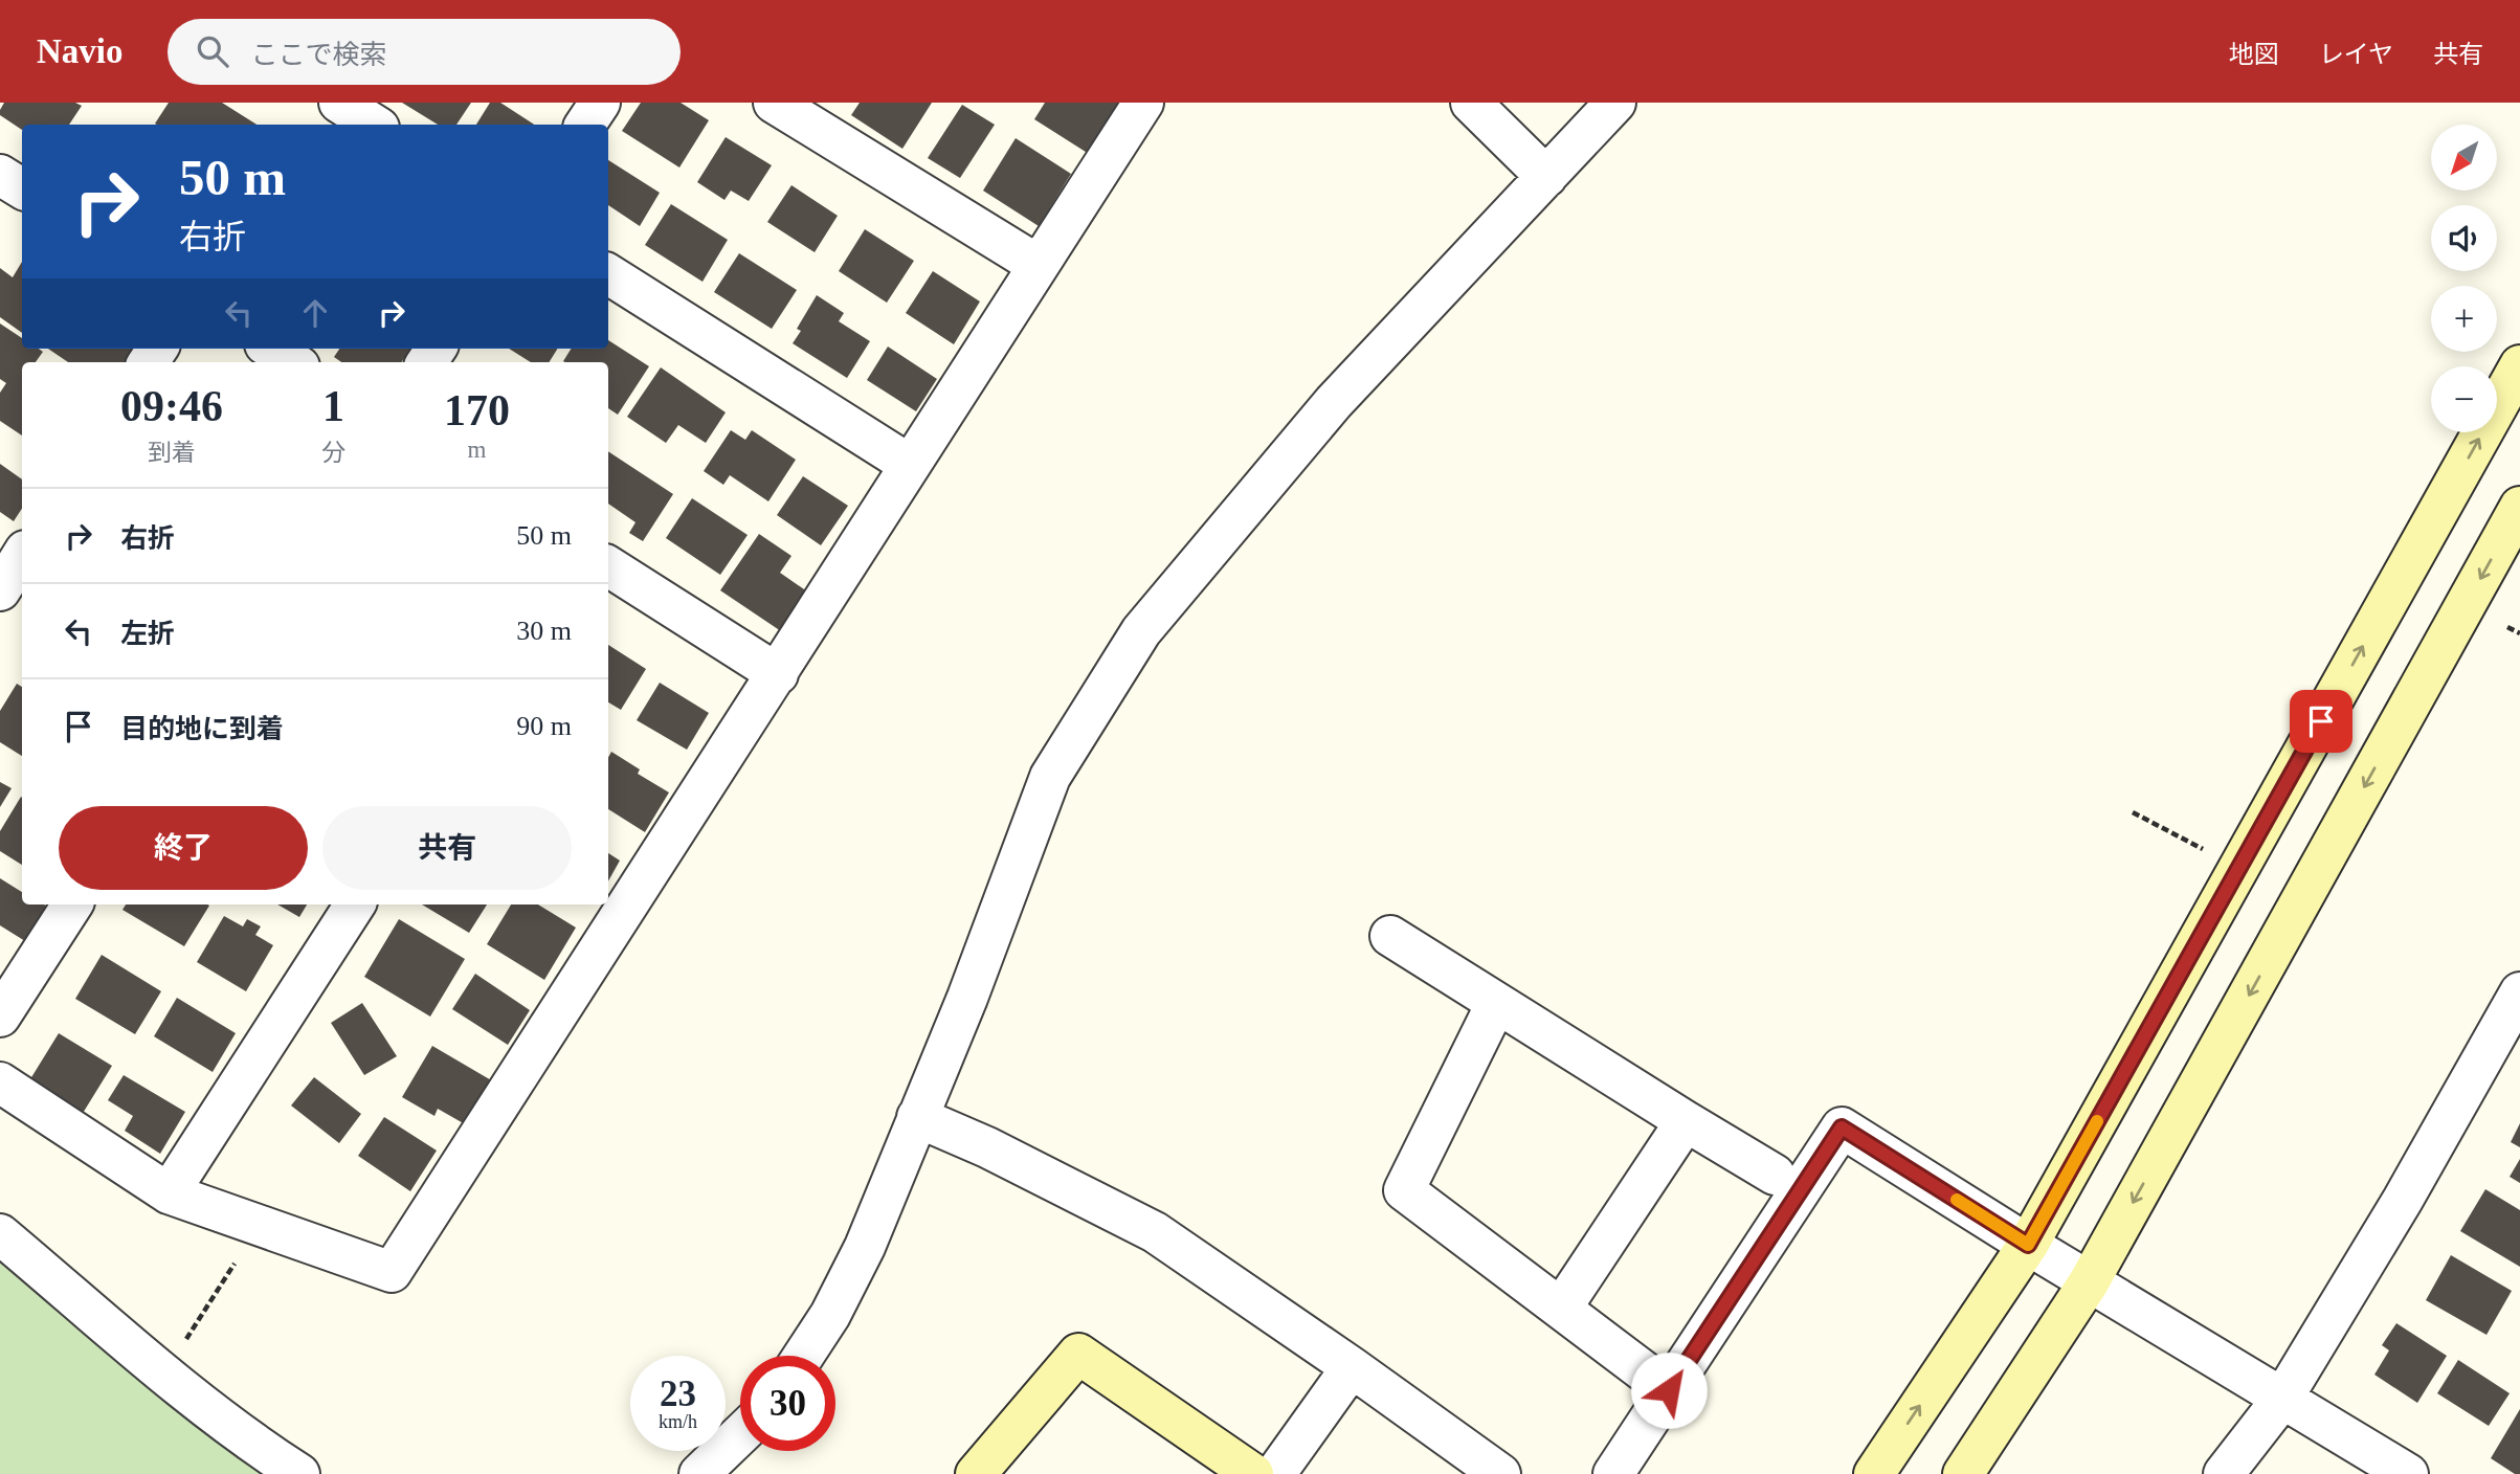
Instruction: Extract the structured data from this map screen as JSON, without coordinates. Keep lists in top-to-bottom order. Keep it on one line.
{"north":"bottom left","page":{"header":"Navio","search":"ここで検索","nav":["地図","レイヤ","共有"],"map_buttons":["+","−"],"turn":["50 m","右折"],"eta":["09:46","到着","1","分","170","m"],"list":[{"name":"右折","value":"50 m"},{"name":"左折","value":"30 m"},{"name":"目的地に到着","value":"90 m"}],"buttons":["終了","共有"],"speed":"23 km/h","limit":"30"}}
